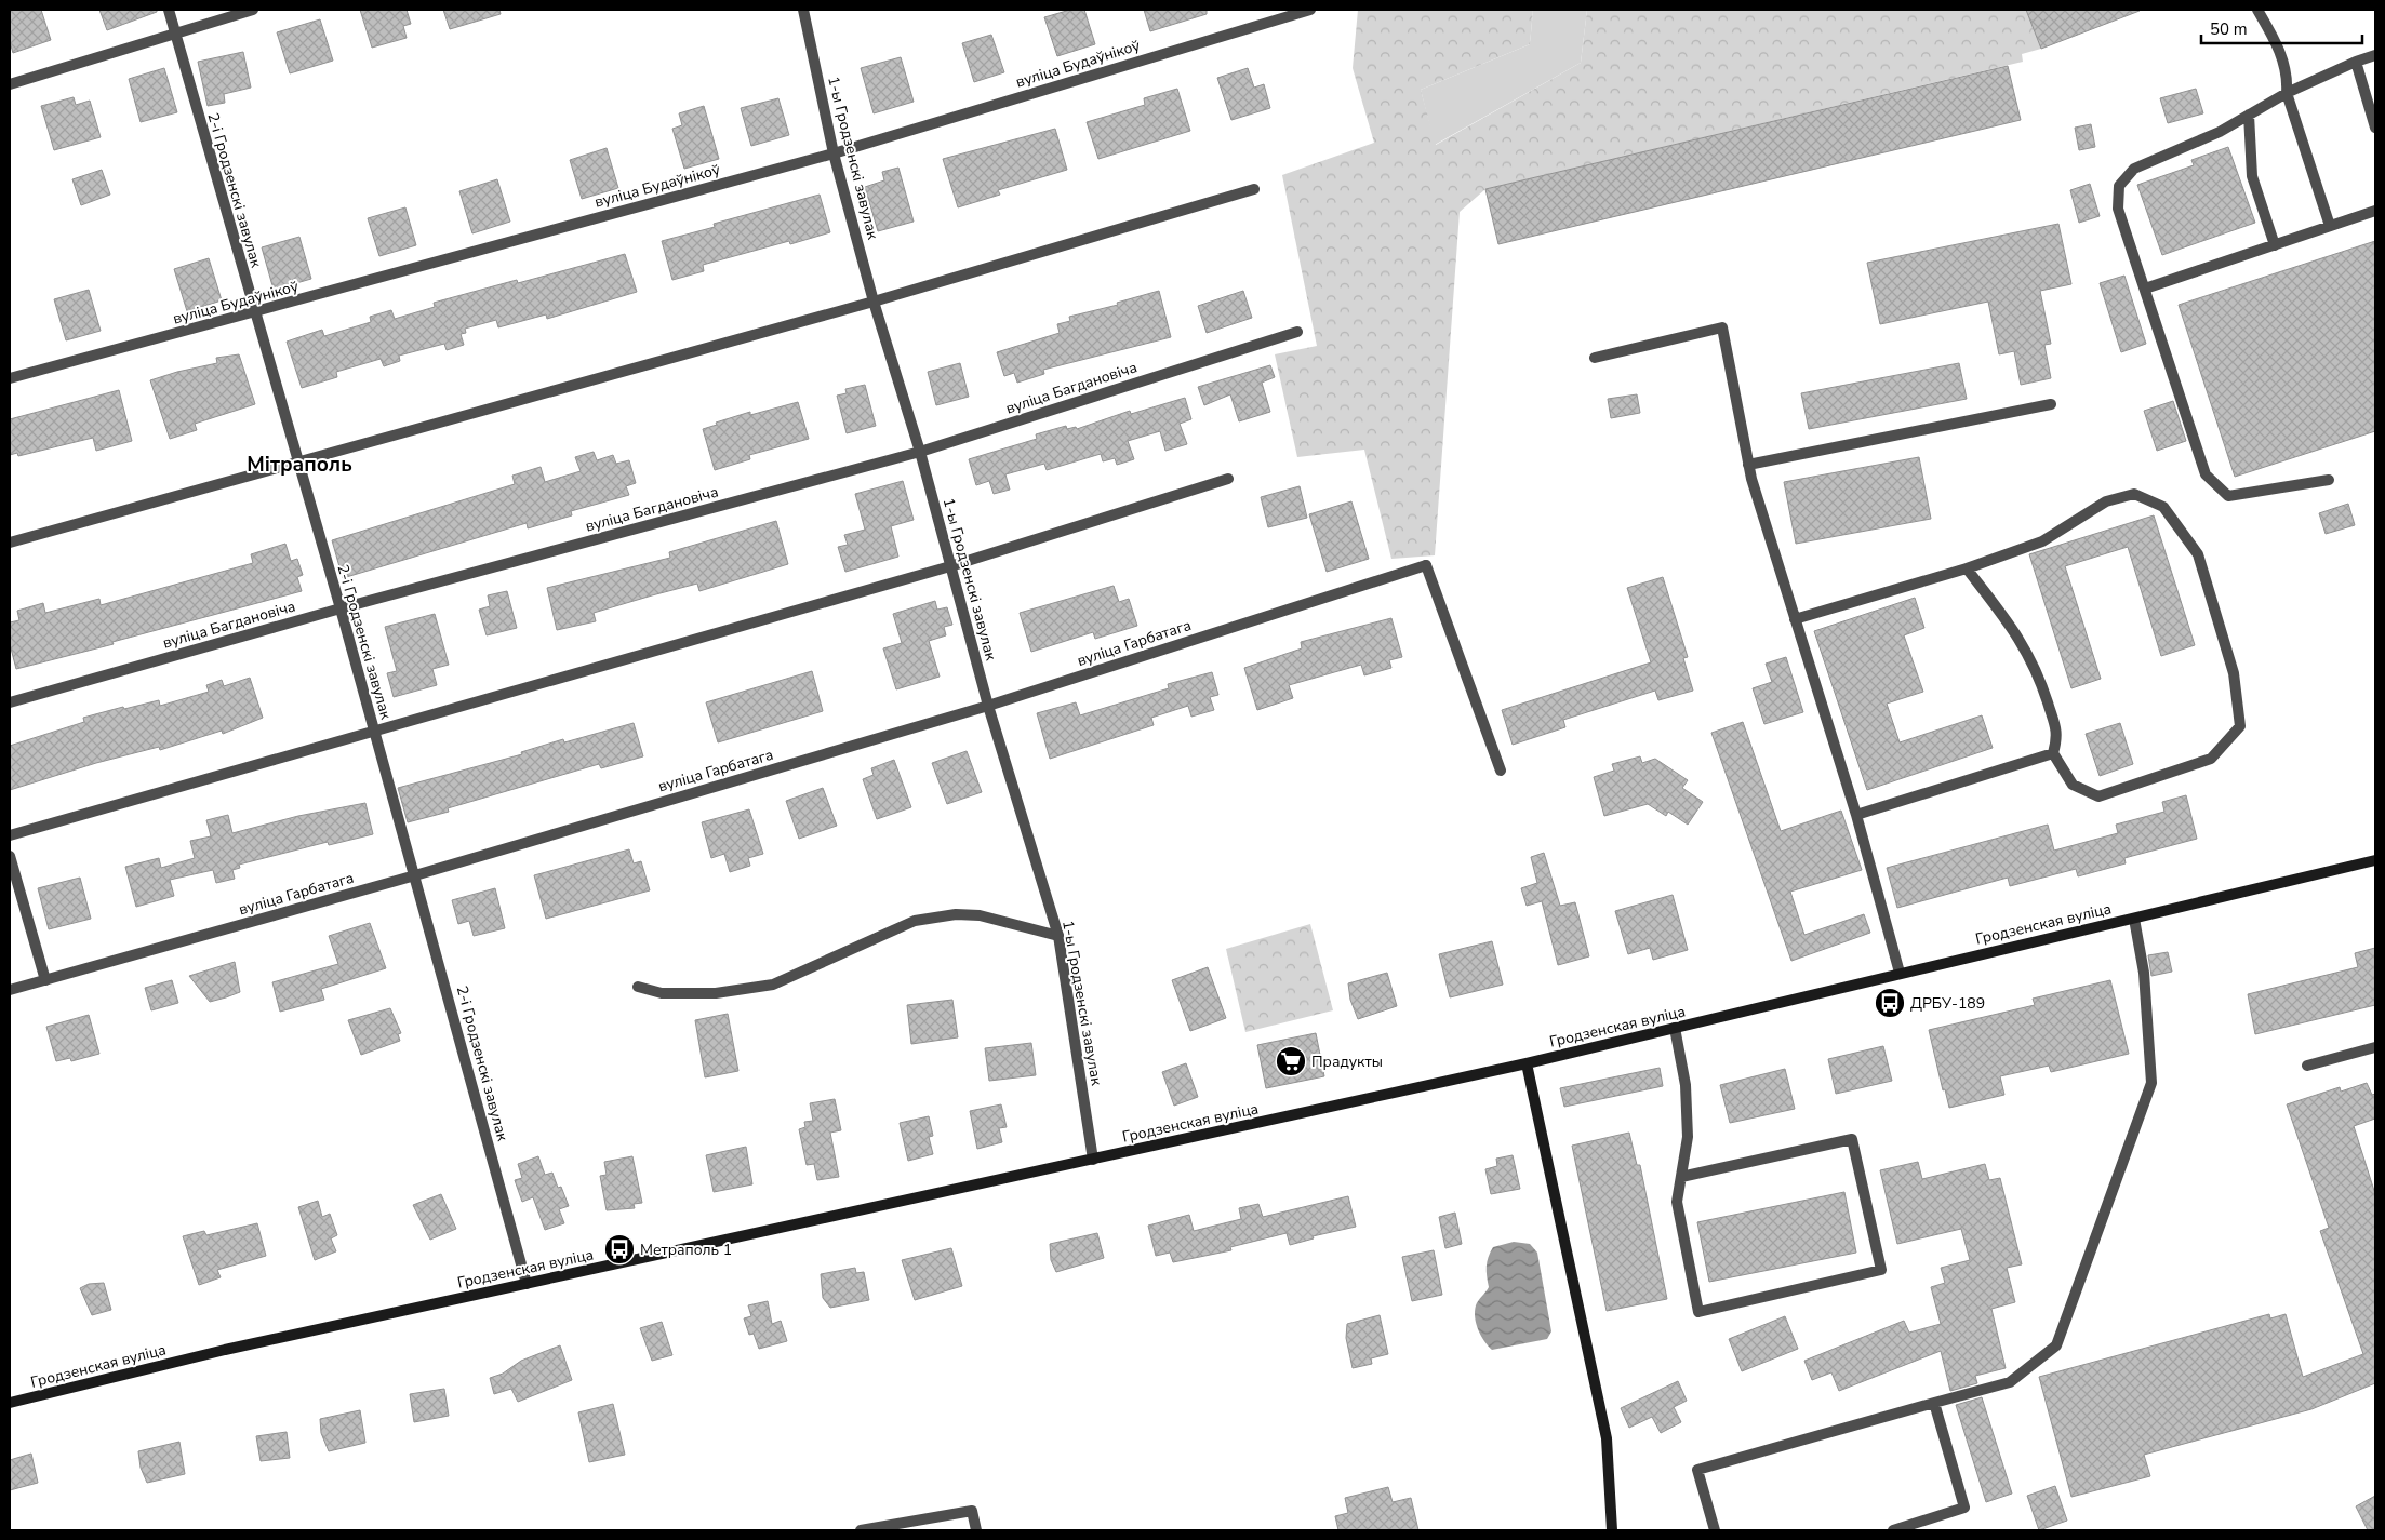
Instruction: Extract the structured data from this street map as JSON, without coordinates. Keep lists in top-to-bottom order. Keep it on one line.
{"streets":{"street":["вуліца Будаўнікоў","1-ы Гродзенскі завулак","2-і Гродзенскі завулак","вуліца Багдановіча","вуліца Гарбатага","Гродзенская вуліца"]},"crossings":[["вуліца Будаўнікоў","1-ы Гродзенскі завулак"],["вуліца Будаўнікоў","2-і Гродзенскі завулак"],["1-ы Гродзенскі завулак","вуліца Багдановіча"],["1-ы Гродзенскі завулак","вуліца Гарбатага"],["1-ы Гродзенскі завулак","Гродзенская вуліца"],["2-і Гродзенскі завулак","вуліца Багдановіча"],["2-і Гродзенскі завулак","вуліца Гарбатага"],["2-і Гродзенскі завулак","Гродзенская вуліца"]],"districts":["Мітраполь"],"places":{"bus stop":["ДРБУ-189","Метраполь 1"],"supermarket":["Прадукты"]},"scale_bar":"50 m"}
